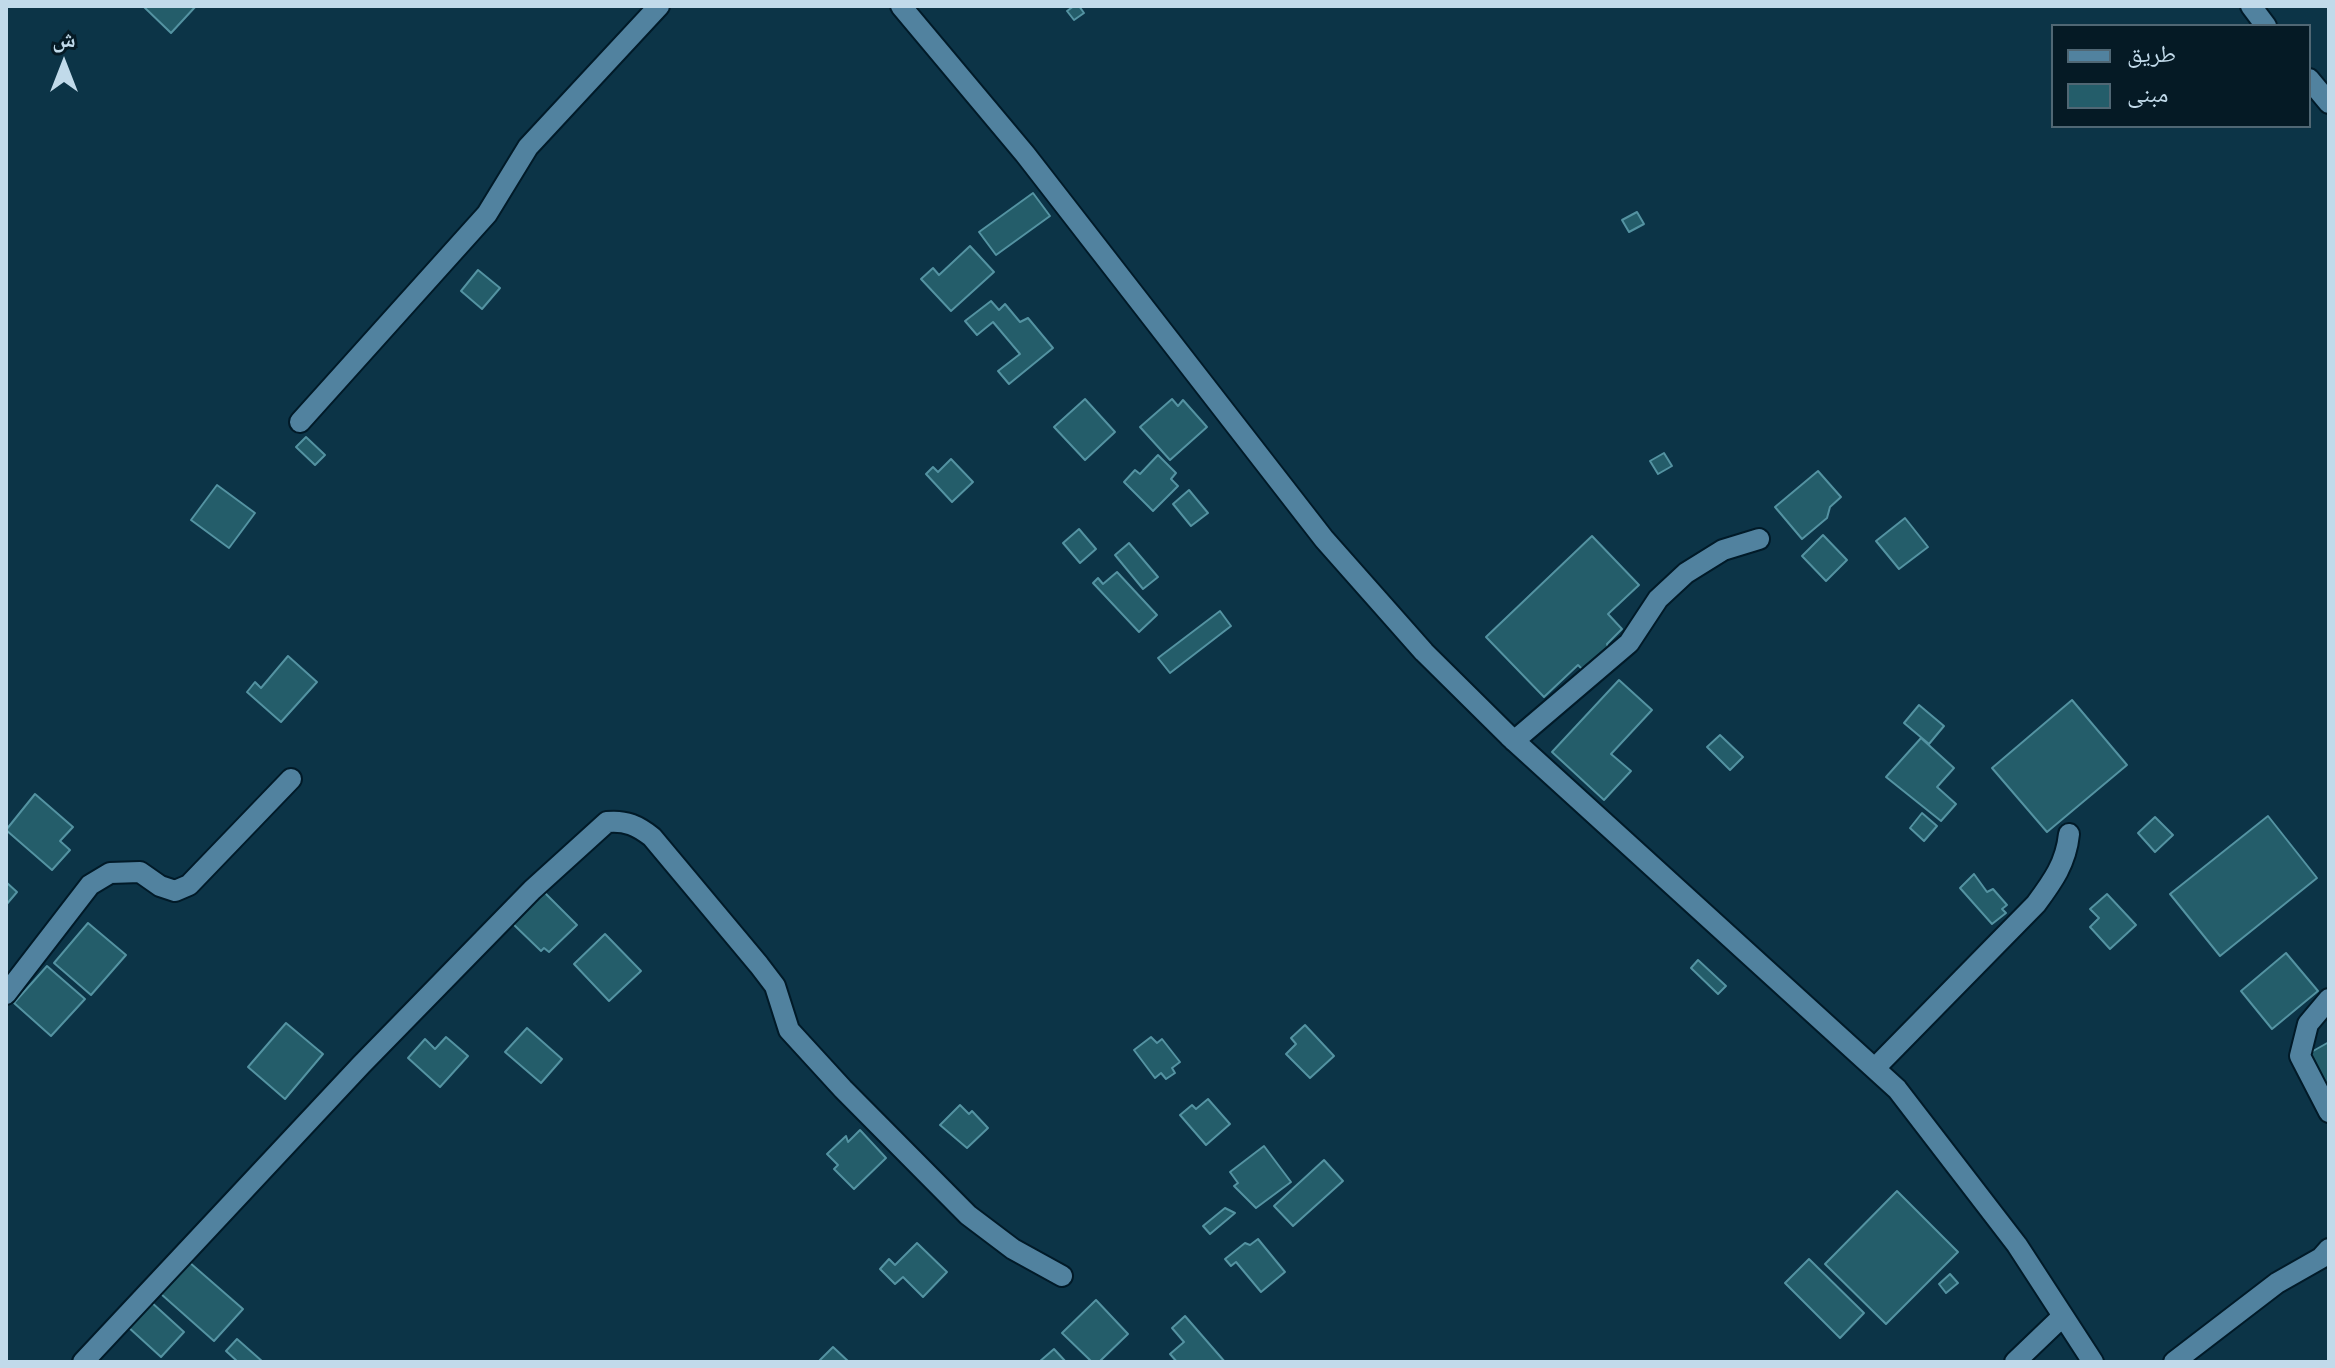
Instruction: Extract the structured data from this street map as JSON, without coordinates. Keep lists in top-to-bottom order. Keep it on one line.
{"legend":["طريق","مبنى"],"north":"top"}
